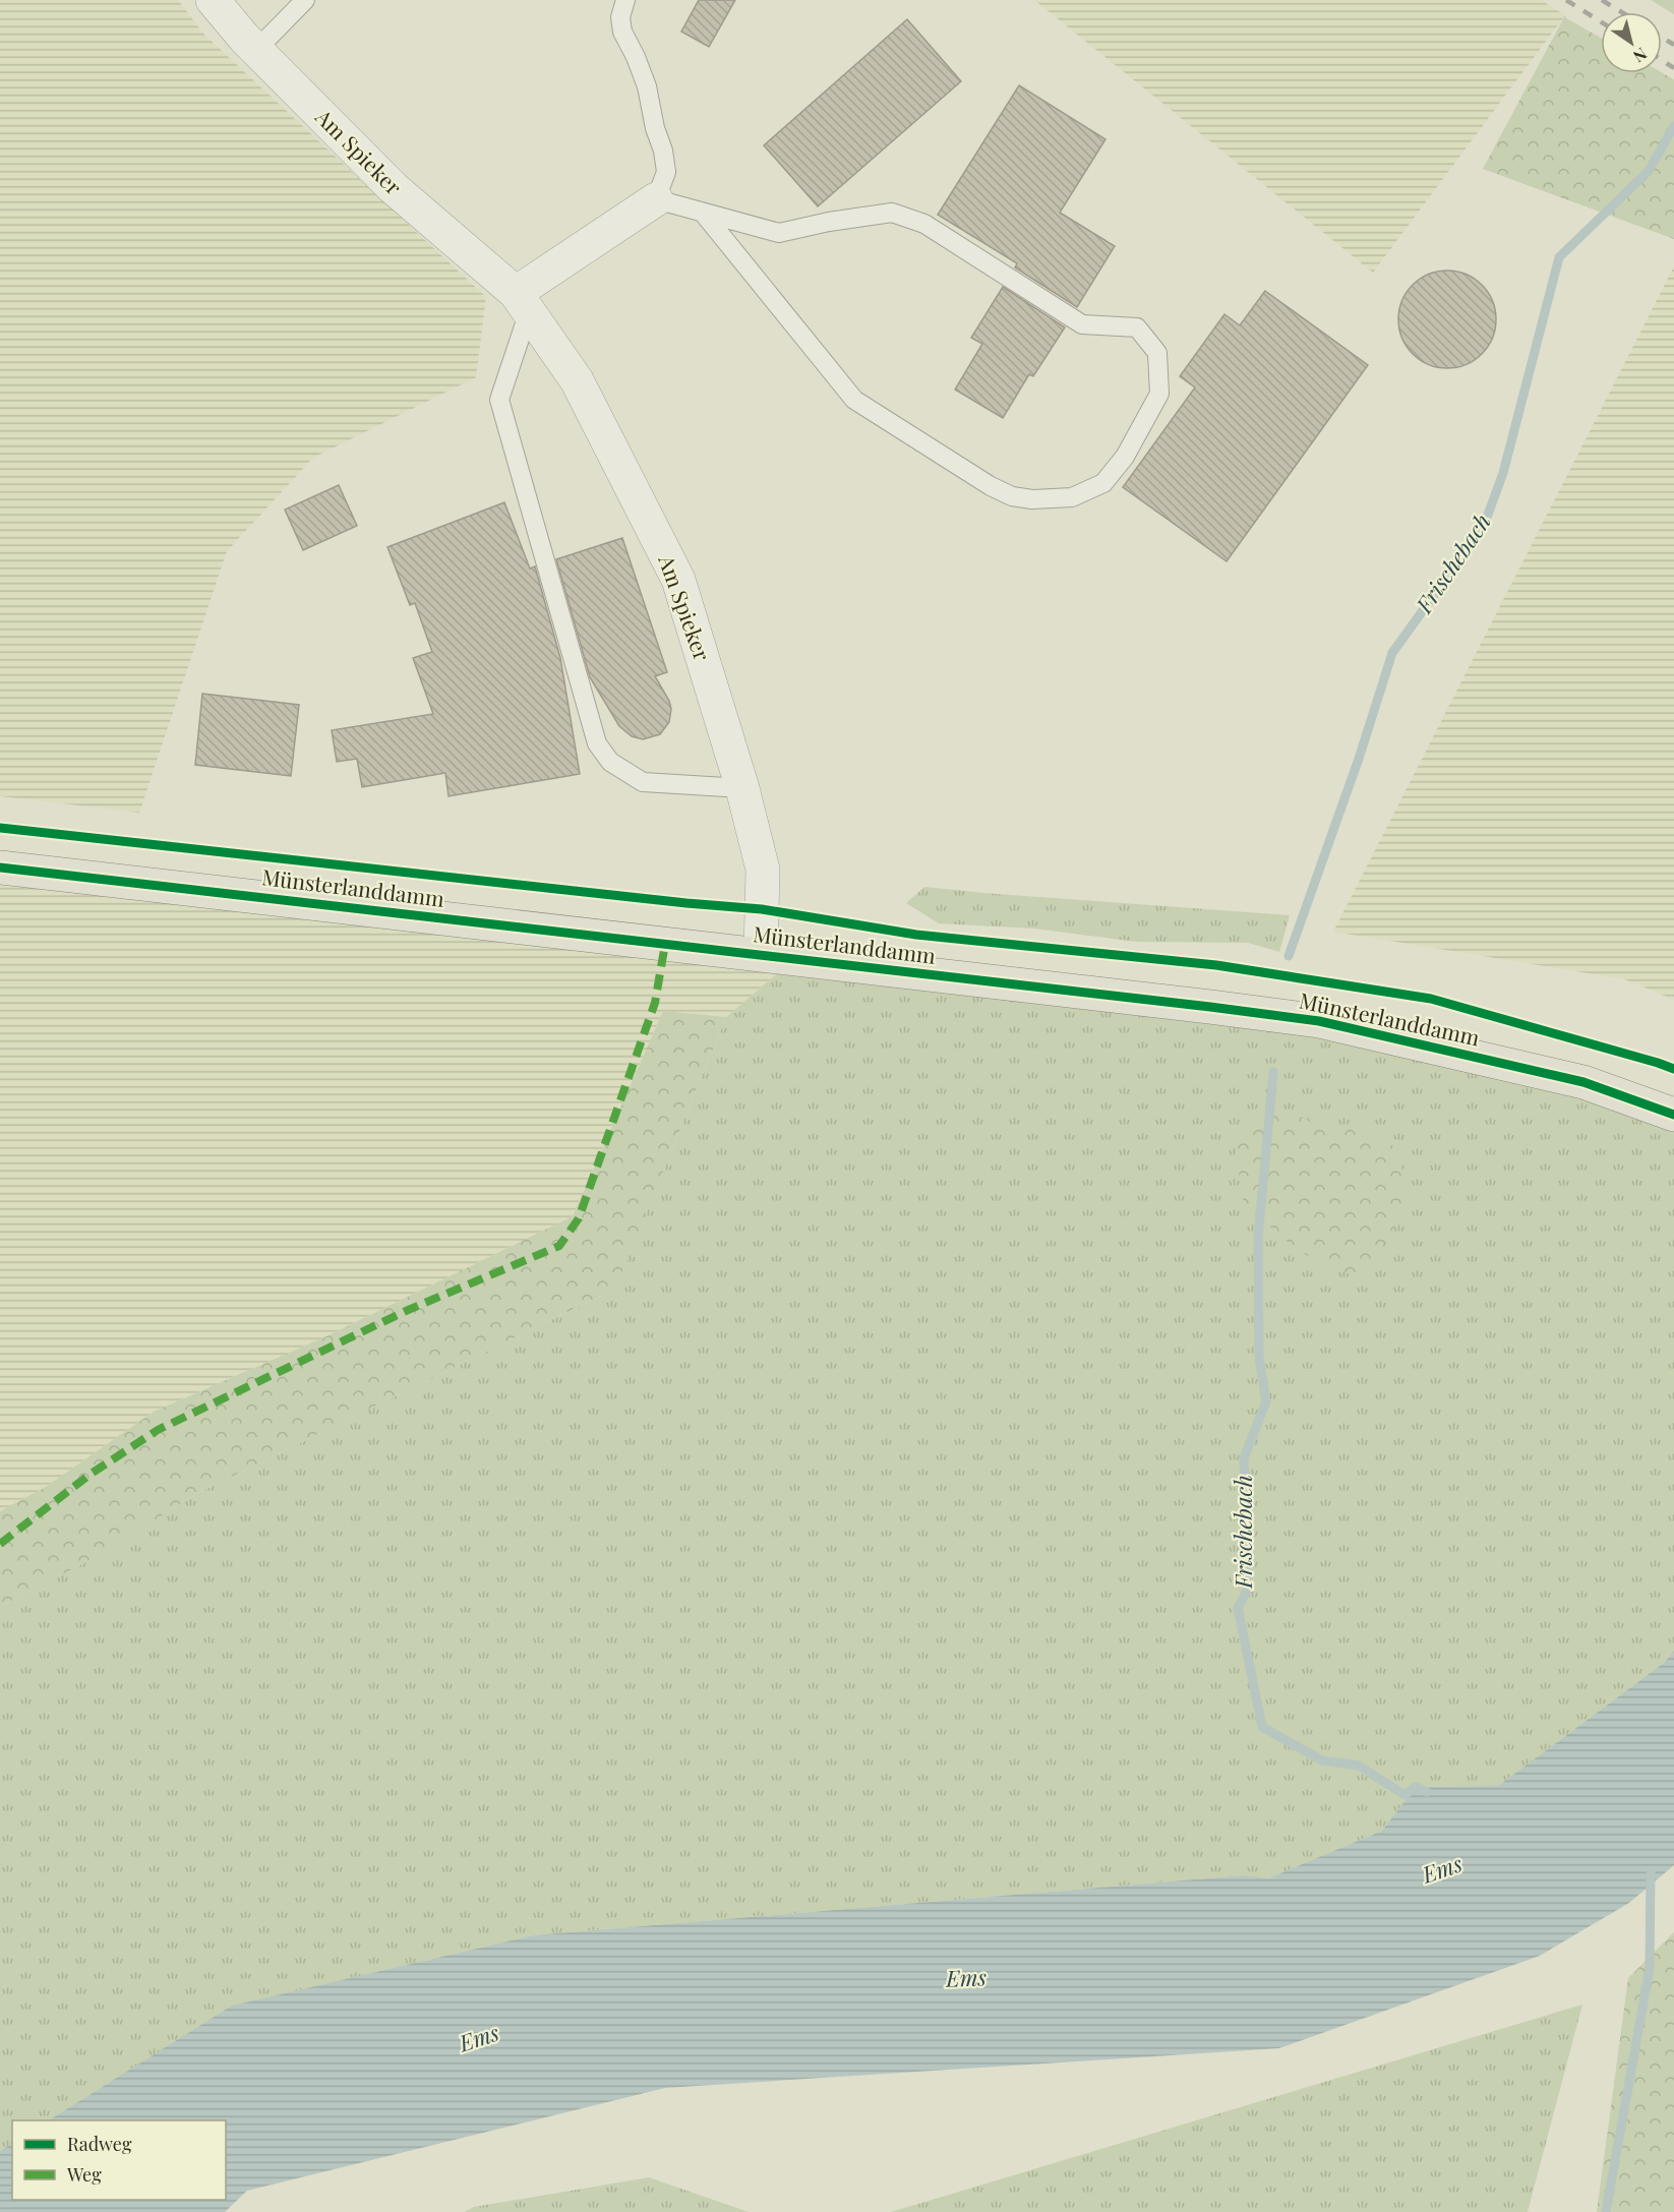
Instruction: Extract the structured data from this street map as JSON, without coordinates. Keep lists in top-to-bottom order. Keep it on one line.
{"streets":{"main road":["Münsterlanddamm"],"street":["Am Spieker"]},"crossings":[["Am Spieker","Münsterlanddamm"]],"water":["Frischebach","Ems"],"legend":["Radweg","Weg"],"north":"bottom right"}
